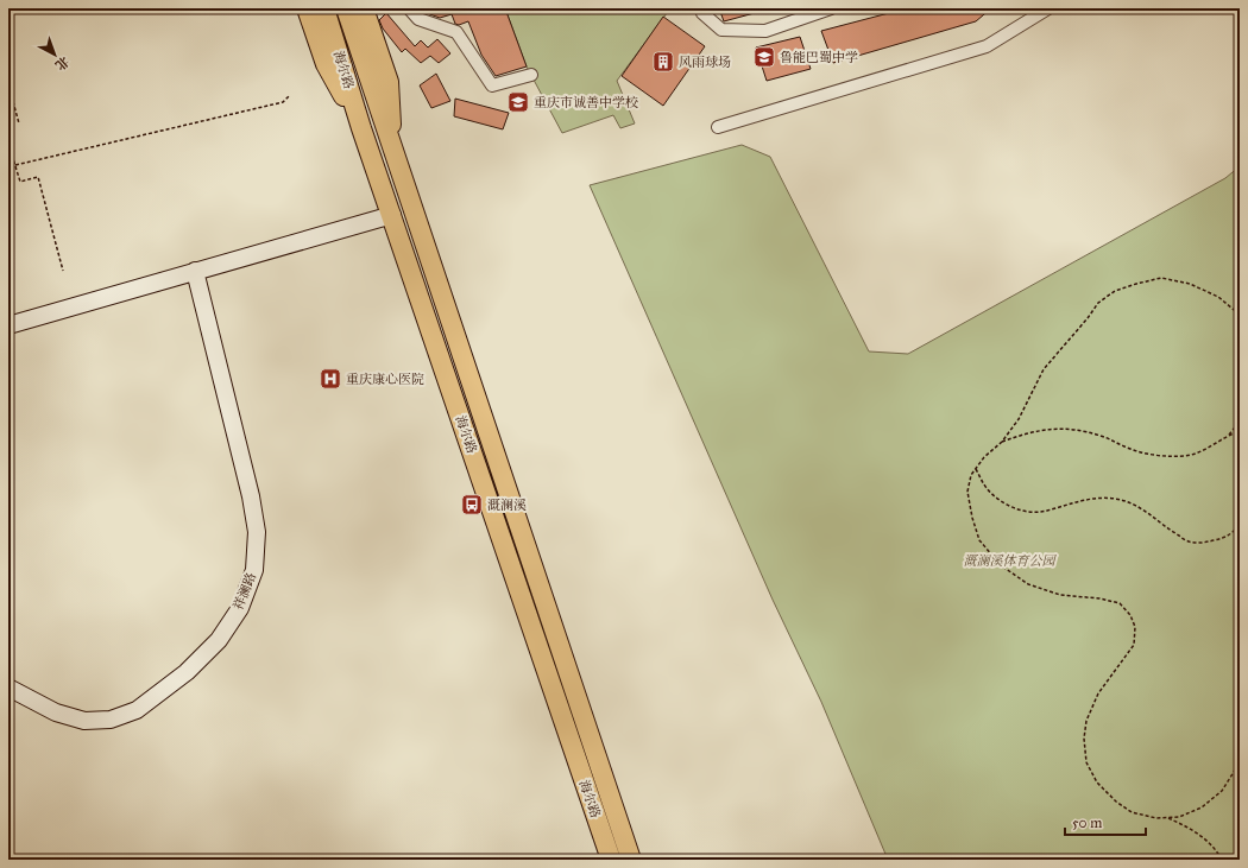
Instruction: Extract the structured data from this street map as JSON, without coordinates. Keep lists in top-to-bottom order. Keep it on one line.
{"streets":{"main road":["海尔路"],"street":["祥澜路"]},"parks":["溉澜溪体育公园"],"places":{"school or university":["鲁能巴蜀中学","重庆市诚善中学校"],"building":["风雨球场"],"hospital":["重庆康心医院"],"bus stop":["溉澜溪"]},"scale_bar":"50 m","north":"bottom right"}
